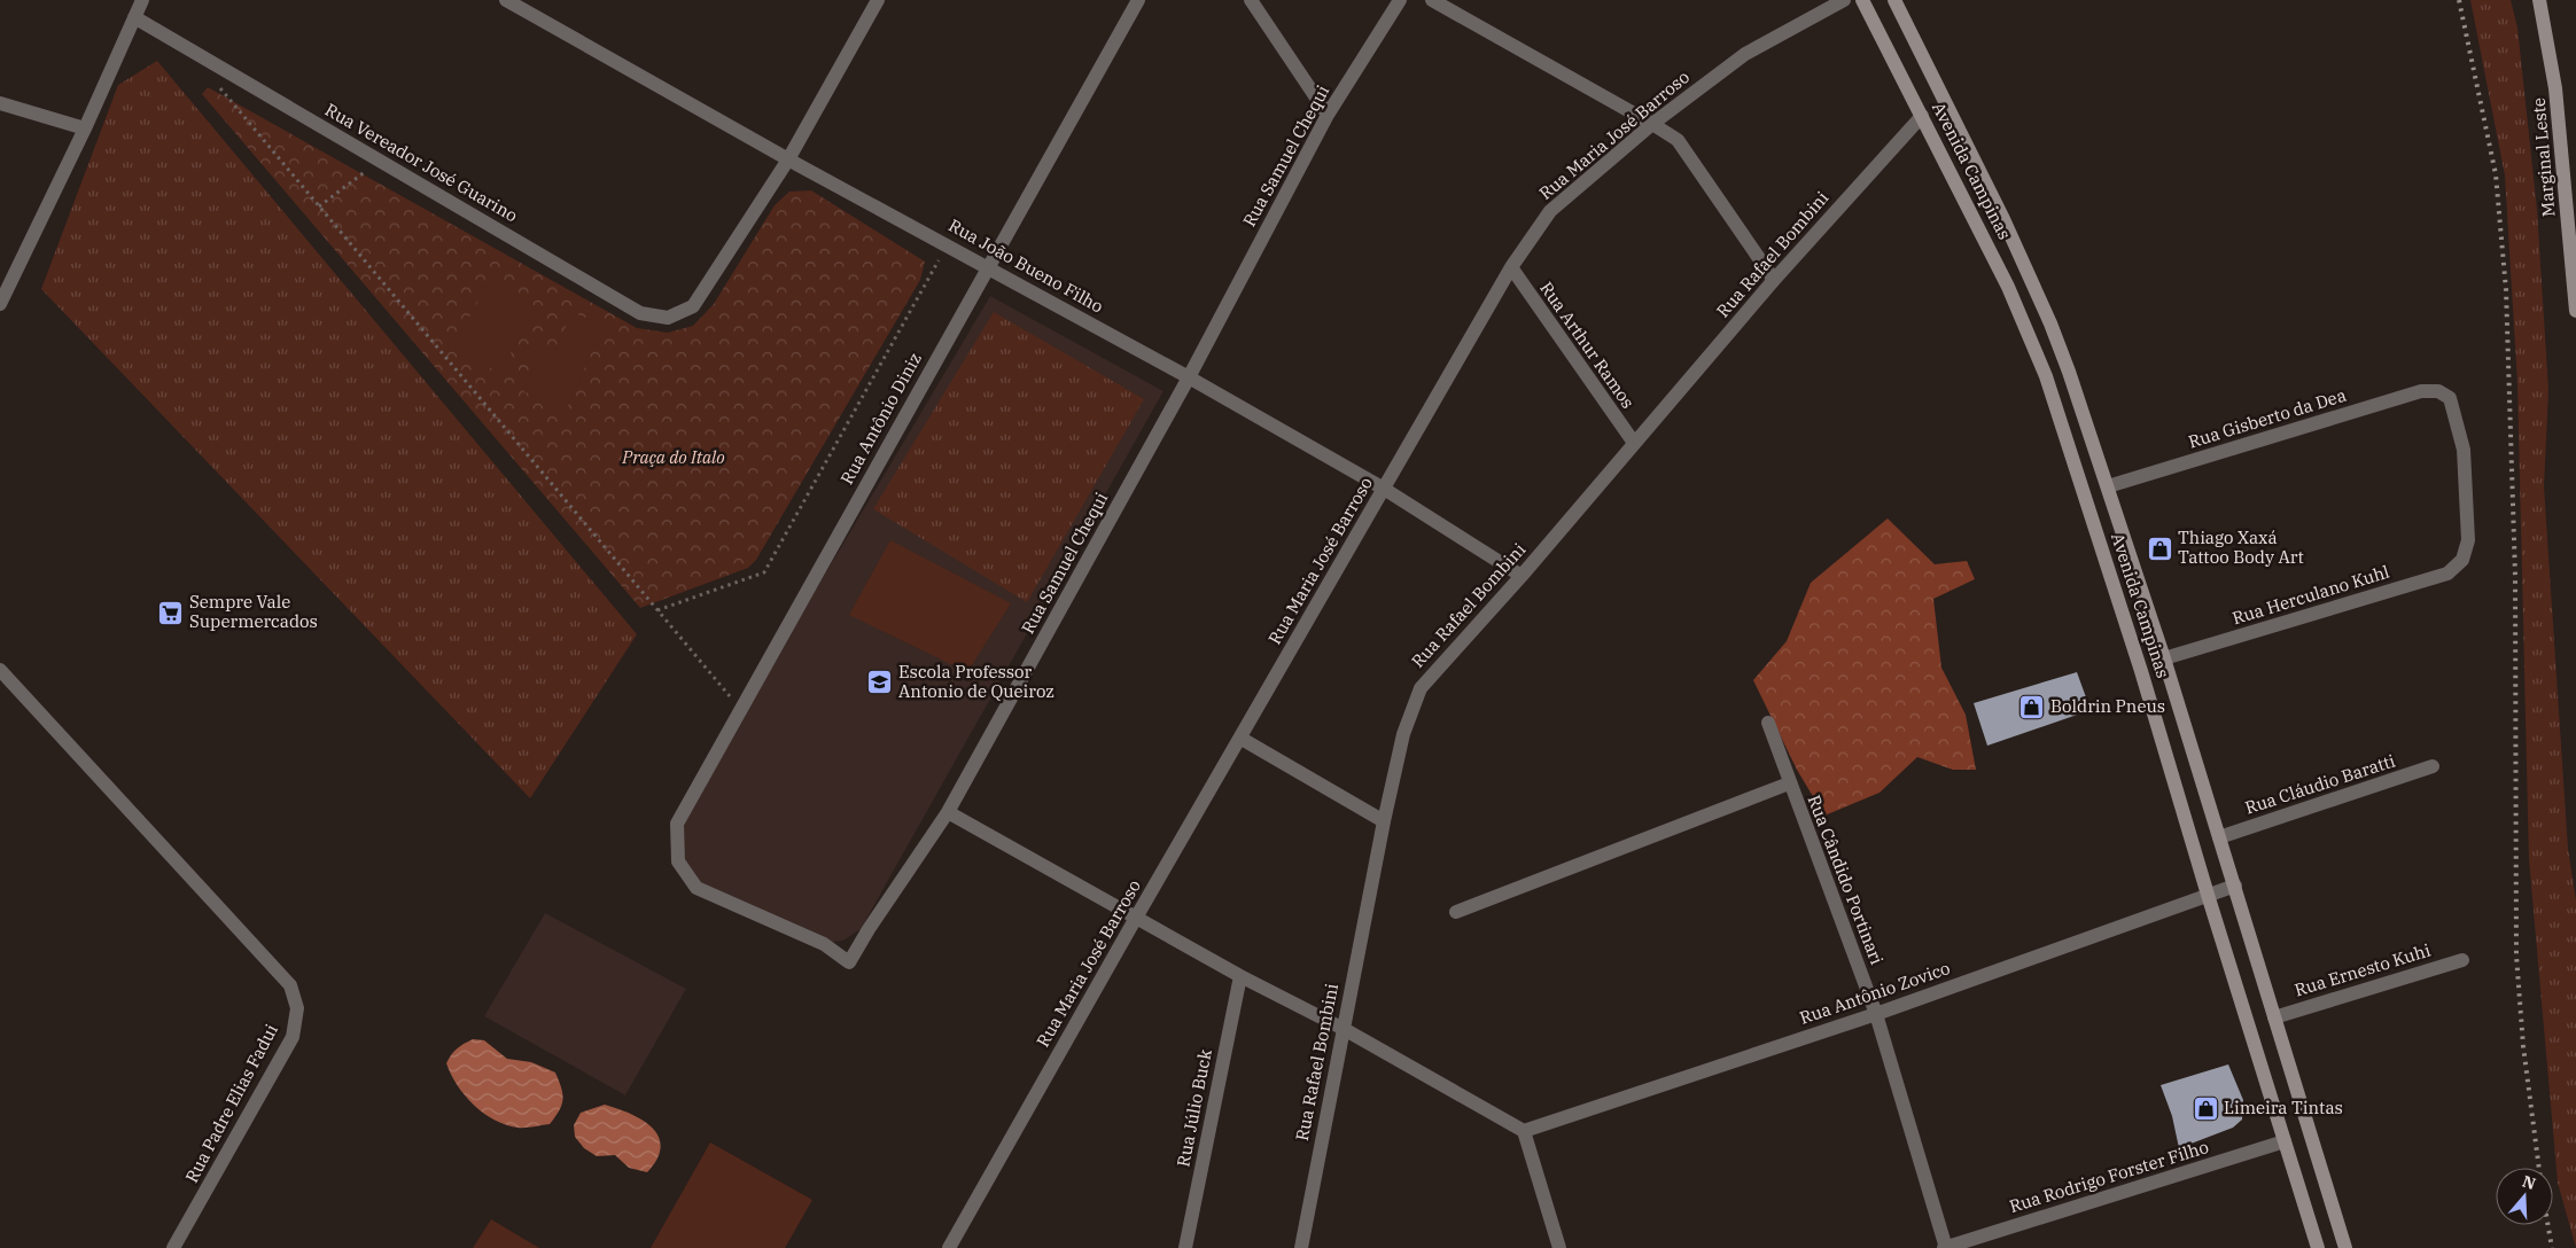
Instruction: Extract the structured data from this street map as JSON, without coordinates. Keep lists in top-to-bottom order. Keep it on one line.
{"streets":{"main road":["Marginal Leste","Avenida Campinas"],"street":["Rua Maria José Barroso","Rua Samuel Chequi","Rua Vereador José Guarino","Rua Rafael Bombini","Rua João Bueno Filho","Rua Arthur Ramos","Rua Antônio Diniz","Rua Gisberto da Dea","Rua Herculano Kuhl","Rua Cláudio Baratti","Rua Cândido Portinari","Rua Ernesto Kuhi","Rua Antônio Zovico","Rua Padre Elias Fadui","Rua Júlio Buck","Rua Rodrigo Forster Filho"]},"crossings":[["Rua Maria José Barroso","Rua João Bueno Filho"],["Rua Maria José Barroso","Rua Arthur Ramos"],["Rua Samuel Chequi","Rua João Bueno Filho"],["Rua Samuel Chequi","Rua Antônio Diniz"],["Rua Vereador José Guarino","Rua João Bueno Filho"],["Avenida Campinas","Rua Rafael Bombini"],["Avenida Campinas","Rua Gisberto da Dea"],["Avenida Campinas","Rua Herculano Kuhl"],["Avenida Campinas","Rua Cláudio Baratti"],["Avenida Campinas","Rua Ernesto Kuhi"],["Avenida Campinas","Rua Antônio Zovico"],["Avenida Campinas","Rua Rodrigo Forster Filho"],["Rua Rafael Bombini","Rua João Bueno Filho"],["Rua Rafael Bombini","Rua Arthur Ramos"],["Rua João Bueno Filho","Rua Antônio Diniz"],["Rua Gisberto da Dea","Rua Herculano Kuhl"],["Rua Cândido Portinari","Rua Antônio Zovico"],["Rua Cândido Portinari","Rua Rodrigo Forster Filho"]],"parks":["Praça do Italo"],"places":{"shop":["Thiago Xaxá Tattoo Body Art","Boldrin Pneus","Limeira Tintas"],"supermarket":["Sempre Vale Supermercados"],"school or university":["Escola Professor Antonio de Queiroz"]},"north":"top"}
